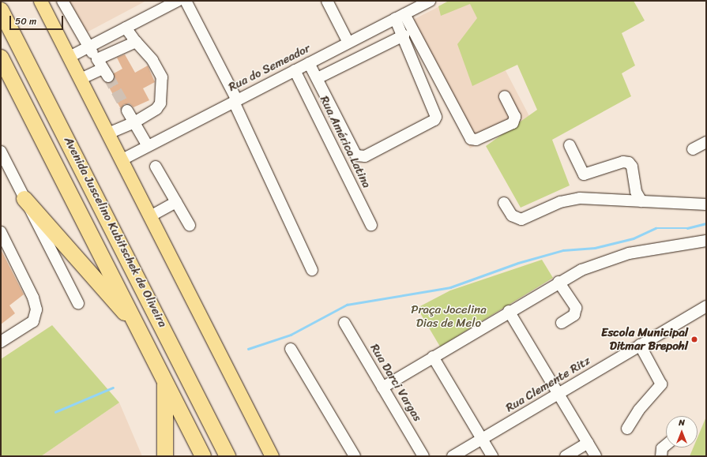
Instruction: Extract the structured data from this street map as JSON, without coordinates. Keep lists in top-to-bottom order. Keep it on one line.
{"streets":{"highway":["Avenida Juscelino Kubitschek de Oliveira"],"street":["Rua do Semeador","Rua América Latina","Rua Darci Vargas","Rua Clemente Ritz"]},"crossings":[["Rua do Semeador","Rua América Latina"]],"parks":["Praça Jocelina Dias de Melo"],"places":["Escola Municipal Ditmar Brepohl"],"scale_bar":"50 m","north":"top"}
